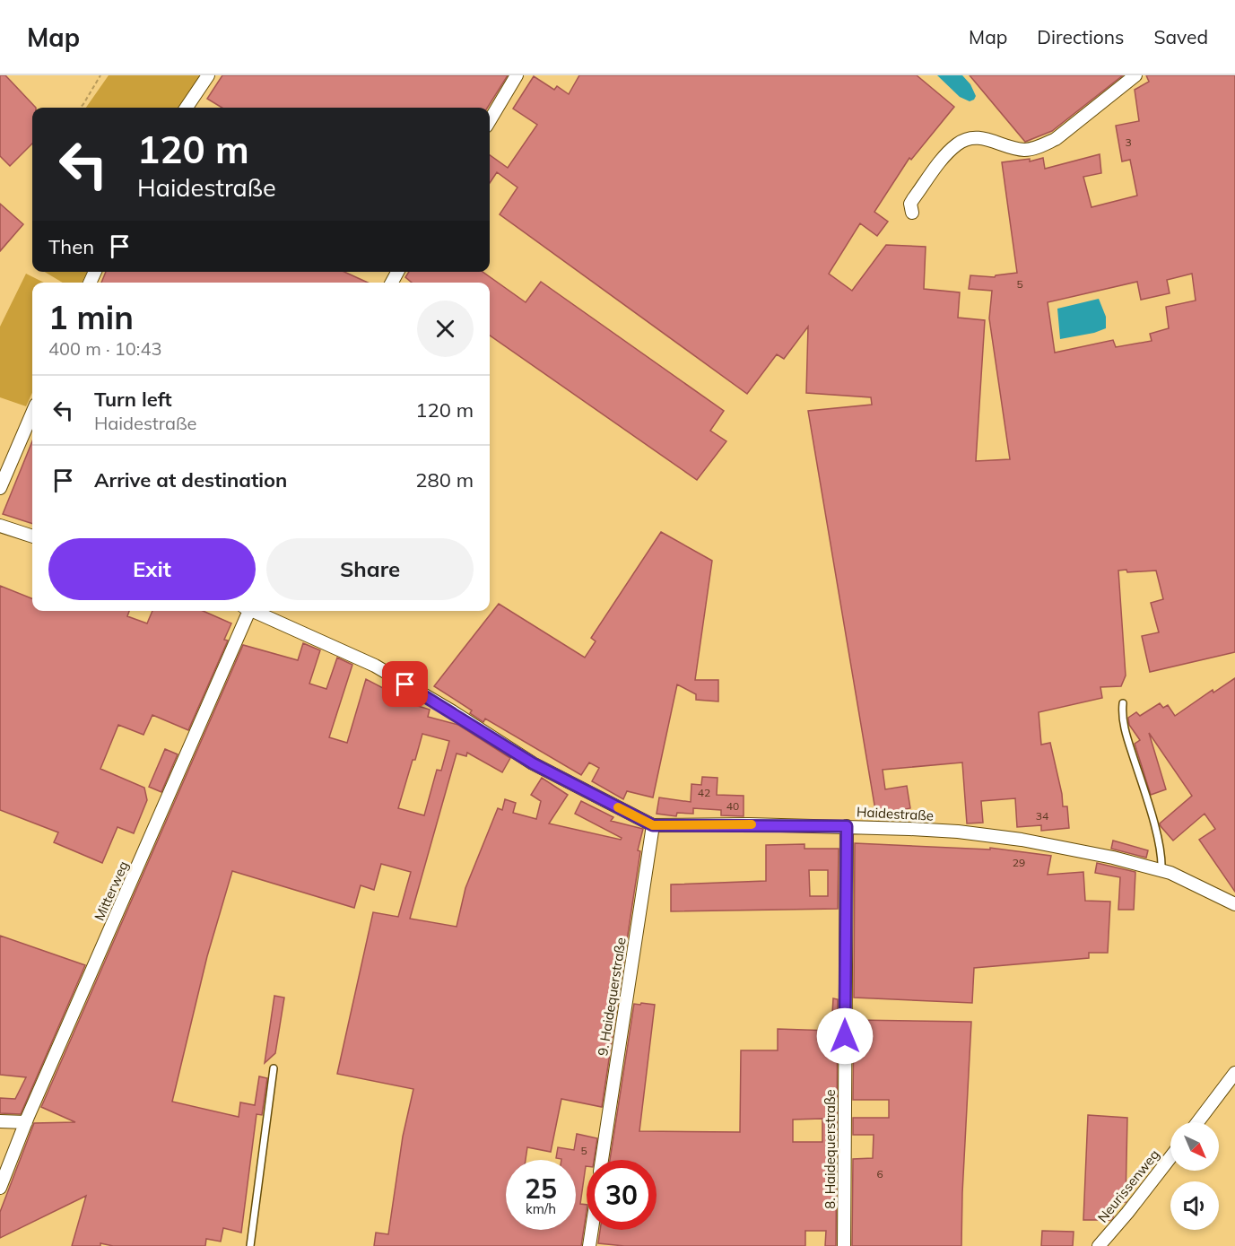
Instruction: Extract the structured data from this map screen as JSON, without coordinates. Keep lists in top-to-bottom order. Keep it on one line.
{"streets":{"street":["Haidestraße","Mitterweg","9. Haidequerstraße","8. Haidequerstraße","Neurissenweg"]},"crossings":[["Haidestraße","9. Haidequerstraße"],["Haidestraße","8. Haidequerstraße"]],"house_numbers":["3","5","42","40","34","29","5","6"],"north":"bottom right","page":{"header":"Map","nav":["Map","Directions","Saved"],"turn":["120 m","Haidestraße"],"then":"Then","heading":["1 min","400 m · 10:43"],"list":[{"name":"Turn left","note":"Haidestraße","value":"120 m"},{"name":"Arrive at destination","value":"280 m"}],"buttons":["Exit","Share"],"speed":"25 km/h","limit":"30"}}
